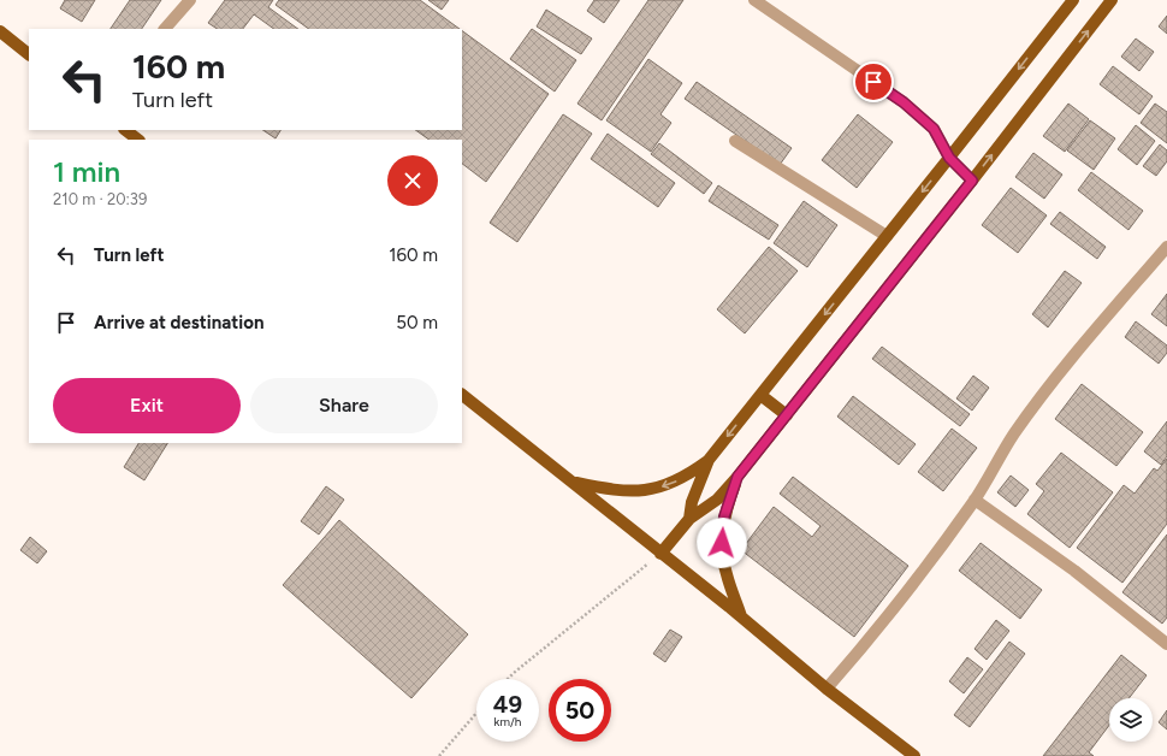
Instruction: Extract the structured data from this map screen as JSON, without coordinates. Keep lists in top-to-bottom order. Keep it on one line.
{"page":{"turn":["160 m","Turn left"],"heading":["1 min","210 m · 20:39"],"list":[{"name":"Turn left","value":"160 m"},{"name":"Arrive at destination","value":"50 m"}],"buttons":["Exit","Share"],"speed":"49 km/h","limit":"50"}}
